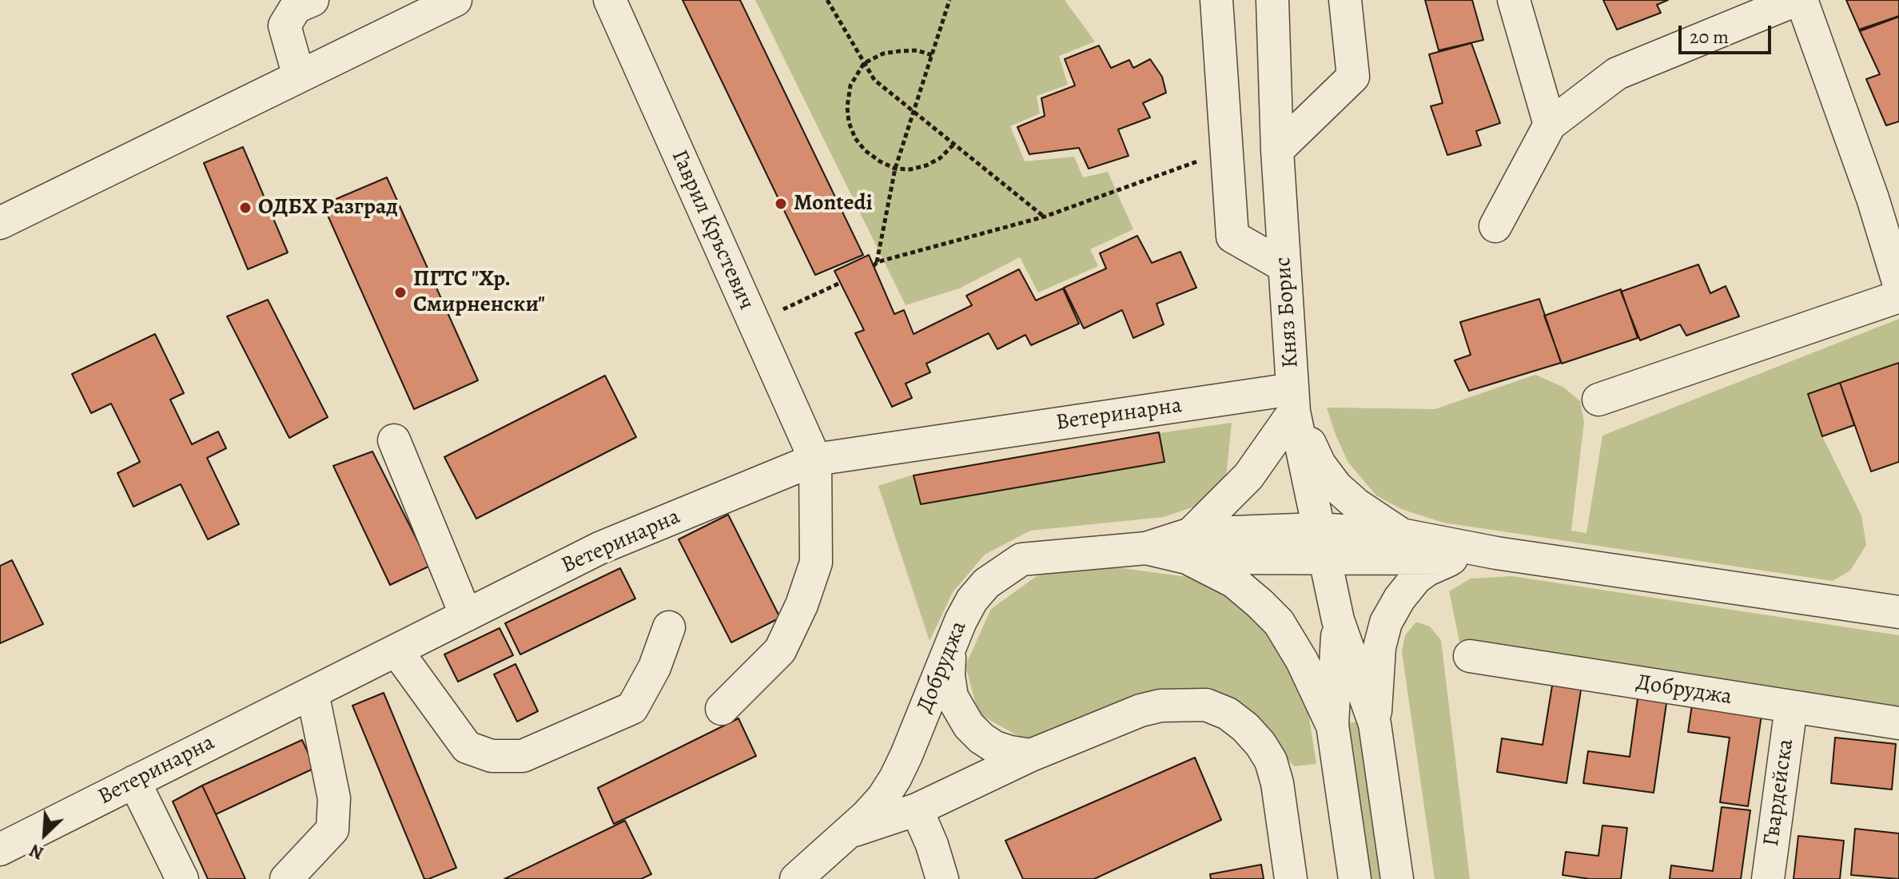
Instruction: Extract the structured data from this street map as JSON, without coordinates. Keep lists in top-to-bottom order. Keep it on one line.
{"streets":{"street":["Гаврил Кръстевич","Княз Борис","Ветеринарна","Добруджа","Гвардейска"]},"crossings":[["Гаврил Кръстевич","Ветеринарна"],["Княз Борис","Ветеринарна"],["Добруджа","Гвардейска"]],"places":["Montedi","ОДБХ Разград","ПГТС \"Хр. Смирненски\""],"scale_bar":"20 m","north":"bottom left"}
